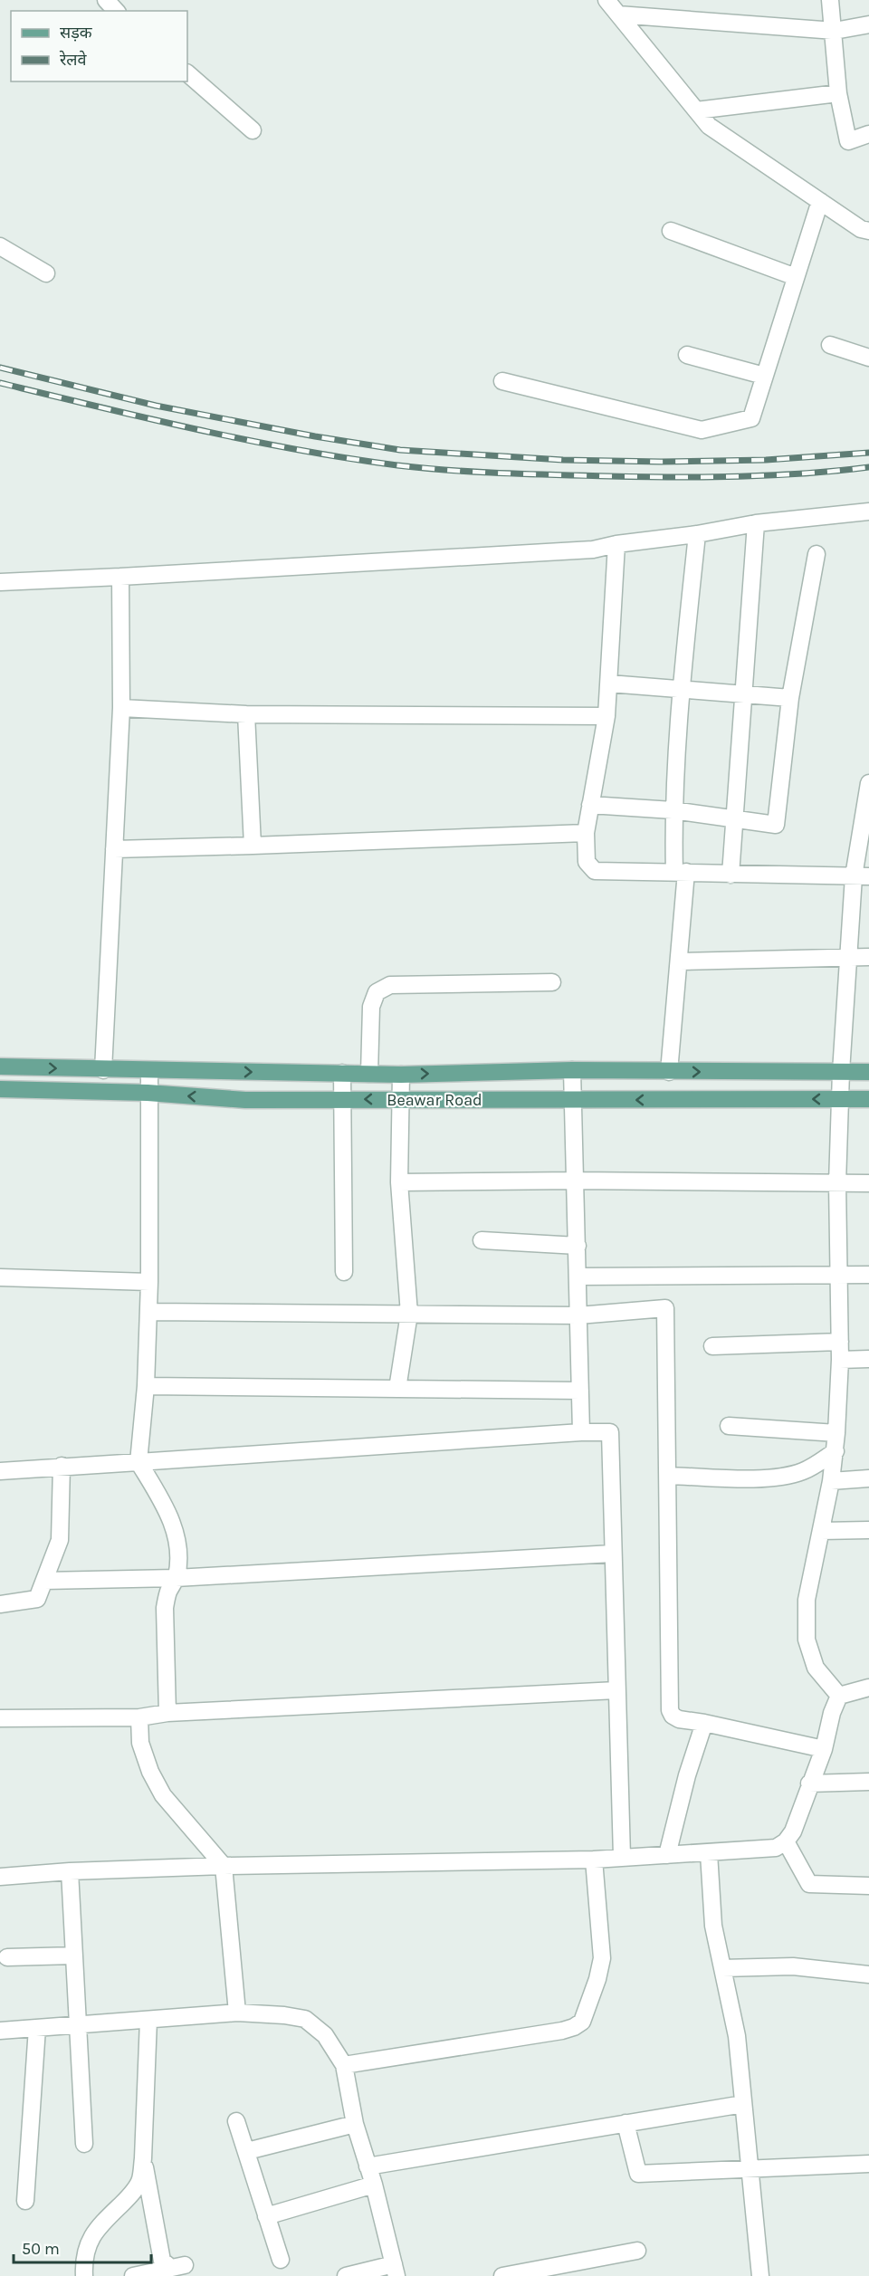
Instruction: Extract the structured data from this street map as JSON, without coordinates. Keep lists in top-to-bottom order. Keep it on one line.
{"streets":{"main road":["Beawar Road"]},"legend":["सड़क","रेलवे"],"scale_bar":"50 m"}
